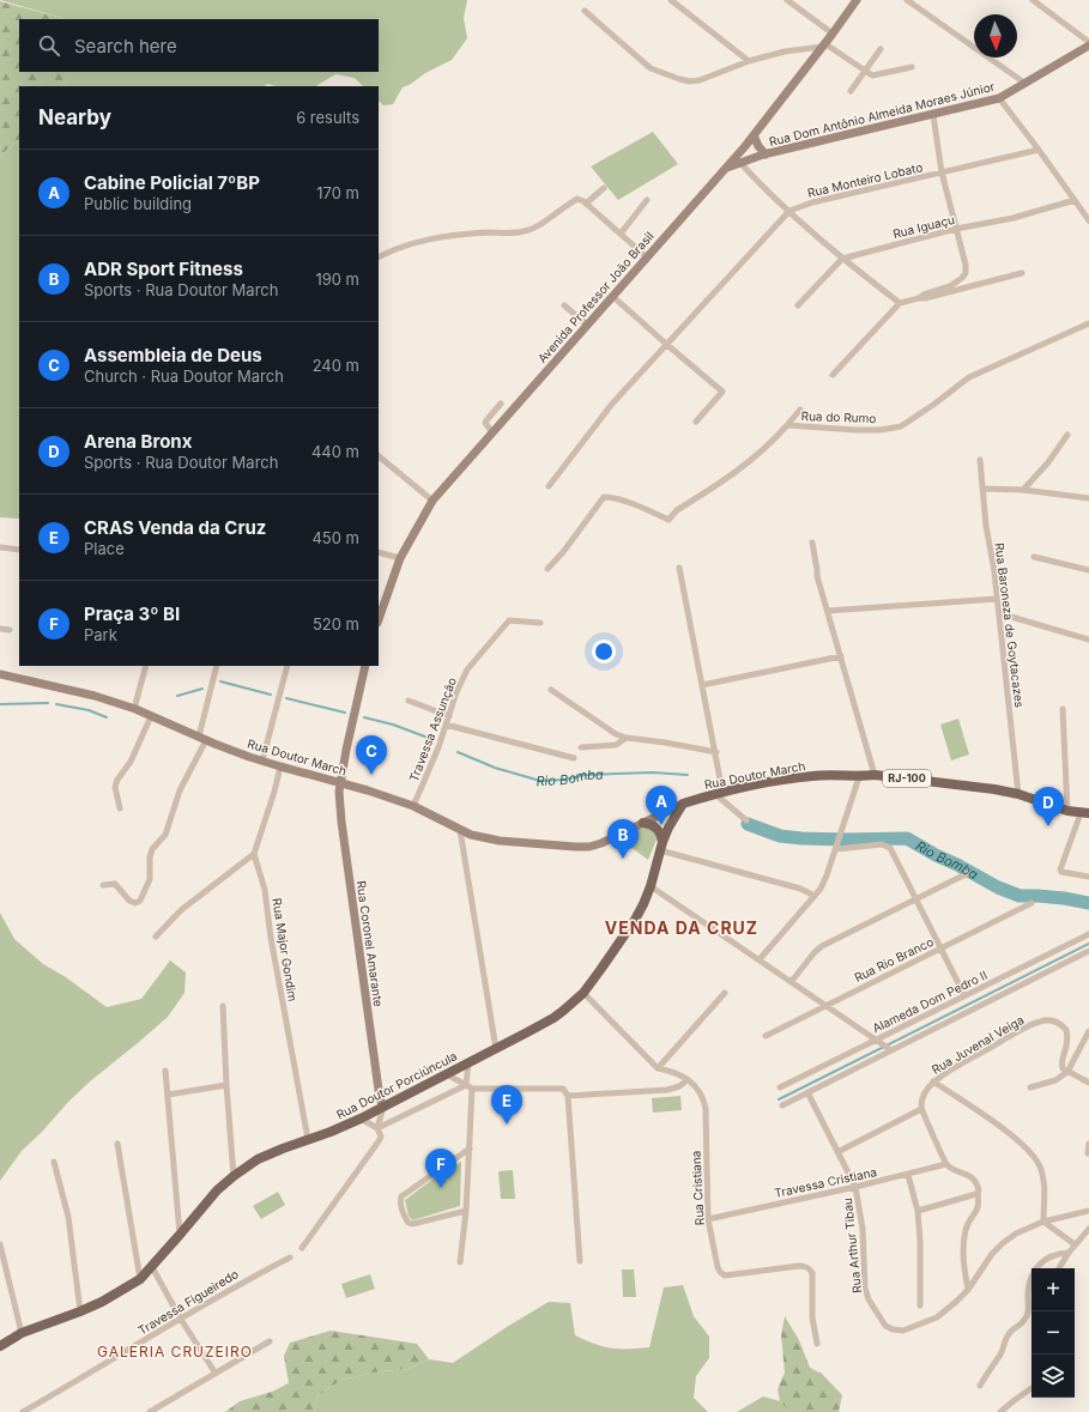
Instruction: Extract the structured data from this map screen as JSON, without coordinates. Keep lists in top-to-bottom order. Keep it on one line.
{"streets":{"main road":["Rua Dom Antônio Almeida Moraes Júnior","Avenida Professor João Brasil","Rua Doutor March","RJ-100","Rua Coronel Amarante","Rua Doutor Porciúncula"],"street":["Rua Monteiro Lobato","Rua Iguaçu","Rua do Rumo","Rua Baroneza de Goytacazes","Travessa Assunção","Rua Major Gondim","Rua Rio Branco","Alameda Dom Pedro II","Rua Juvenal Veiga","Travessa Cristiana","Rua Cristiana","Rua Arthur Tibau","Travessa Figueiredo"]},"crossings":[["Rua Dom Antônio Almeida Moraes Júnior","Avenida Professor João Brasil"],["Rua Baroneza de Goytacazes","Rua Doutor March"],["Travessa Assunção","Rua Doutor March"],["Rua Doutor March","Rua Coronel Amarante"],["Rua Doutor March","Rua Doutor Porciúncula"],["Rua Coronel Amarante","Rua Doutor Porciúncula"],["Rua Major Gondim","Rua Doutor Porciúncula"],["Rua Doutor Porciúncula","Rua Cristiana"],["Travessa Cristiana","Rua Cristiana"],["Travessa Cristiana","Rua Arthur Tibau"]],"districts":["VENDA DA CRUZ","GALERIA CRUZEIRO"],"water":["Rio Bomba"],"north":"bottom","page":{"search":"Search here","heading":["Nearby","6 results"],"list":[{"mark":"A","name":"Cabine Policial 7ºBP","note":"Public building","value":"170 m"},{"mark":"B","name":"ADR Sport Fitness","note":"Sports · Rua Doutor March","value":"190 m"},{"mark":"C","name":"Assembleia de Deus","note":"Church · Rua Doutor March","value":"240 m"},{"mark":"D","name":"Arena Bronx","note":"Sports · Rua Doutor March","value":"440 m"},{"mark":"E","name":"CRAS Venda da Cruz","note":"Place","value":"450 m"},{"mark":"F","name":"Praça 3º BI","note":"Park","value":"520 m"}],"pins":["C","A","D","B","E","F"],"map_buttons":["+","−"]}}
